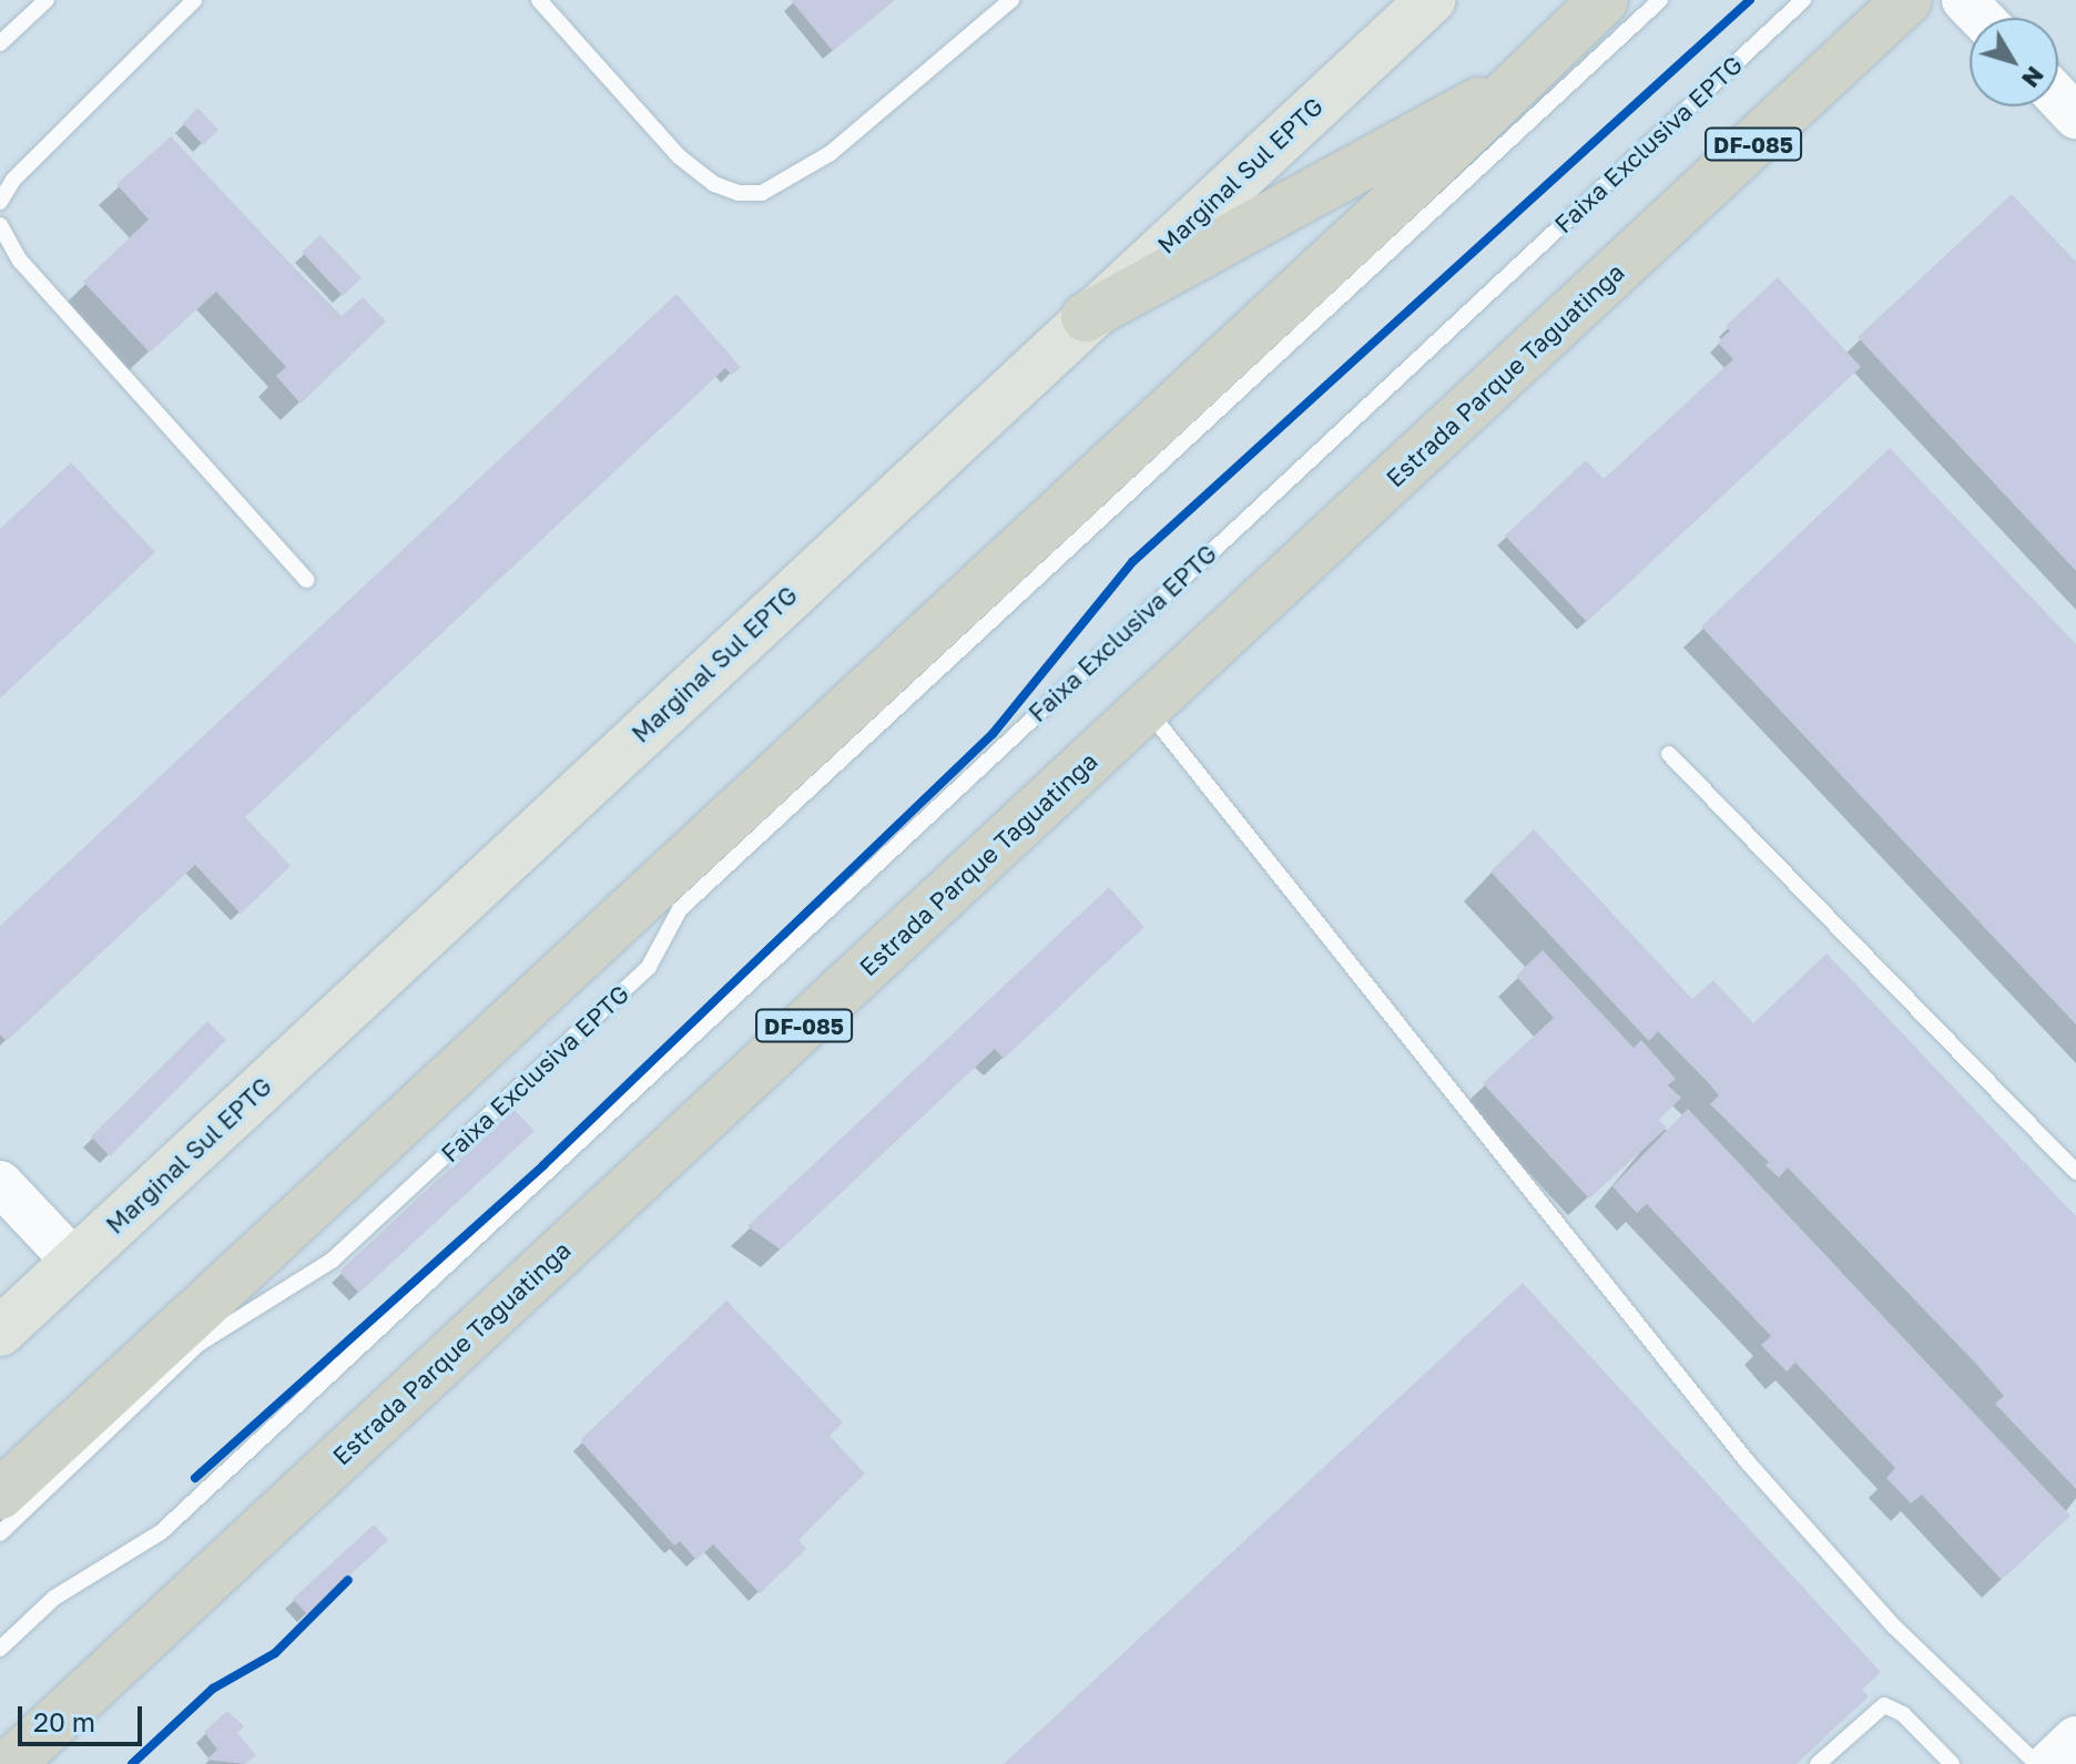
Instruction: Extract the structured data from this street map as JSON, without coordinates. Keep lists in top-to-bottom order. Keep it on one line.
{"streets":{"highway":["DF-085","Estrada Parque Taguatinga"],"main road":["Marginal Sul EPTG"],"lane":["Faixa Exclusiva EPTG"]},"scale_bar":"20 m","north":"bottom right"}
